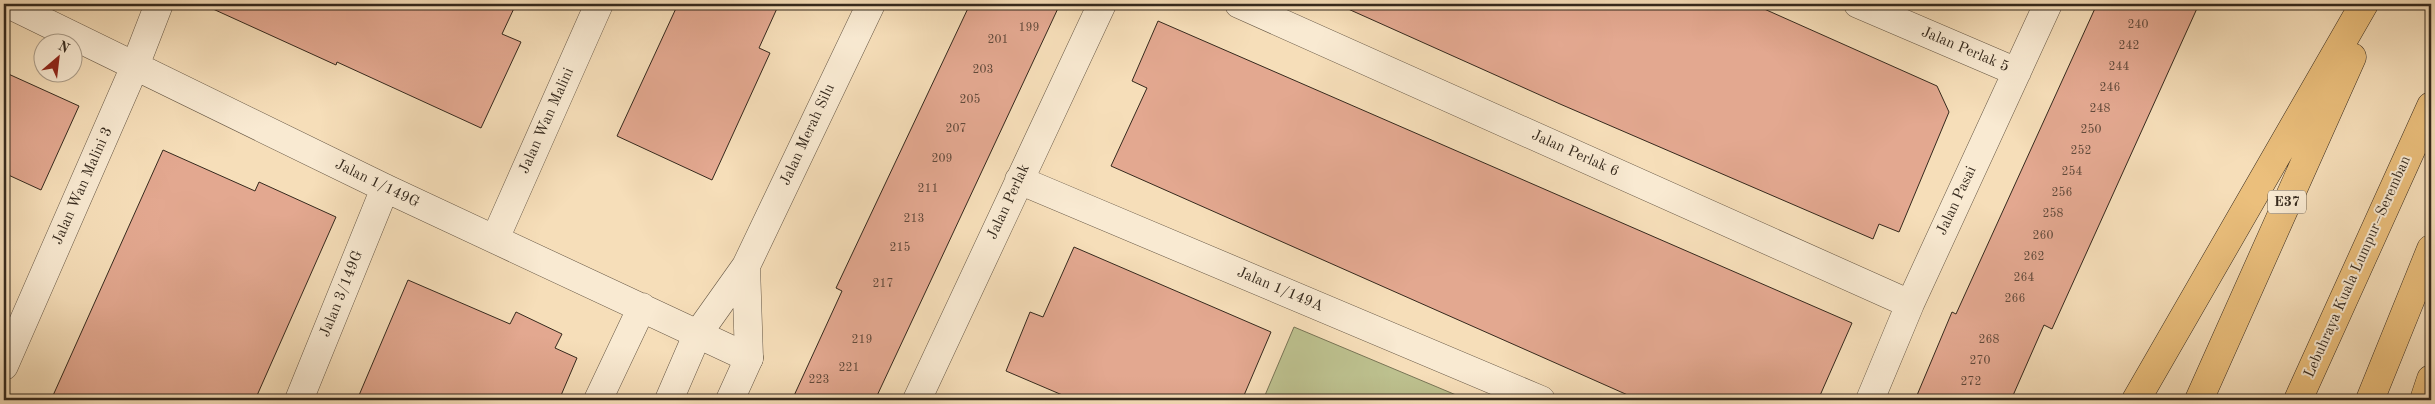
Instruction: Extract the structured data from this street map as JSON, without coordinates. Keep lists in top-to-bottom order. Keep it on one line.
{"streets":{"highway":["E37","Lebuhraya Kuala Lumpur–Seremban"],"street":["Jalan Perlak 5","Jalan Wan Malini","Jalan Merah Silu","Jalan Perlak 6","Jalan 1/149G","Jalan Wan Malini 3","Jalan Pasai","Jalan Perlak","Jalan 1/149A","Jalan 3/149G"]},"crossings":[["Jalan Perlak 5","Jalan Pasai"],["Jalan Wan Malini","Jalan 1/149G"],["Jalan Merah Silu","Jalan 1/149G"],["Jalan Perlak 6","Jalan Pasai"],["Jalan 1/149G","Jalan Wan Malini 3"],["Jalan 1/149G","Jalan 3/149G"],["Jalan Perlak","Jalan 1/149A"]],"house_numbers":["240","199","201","242","244","203","246","205","248","207","250","252","209","254","211","256","258","213","260","215","262","264","217","266","219","268","270","221","223","272"],"north":"top right"}
